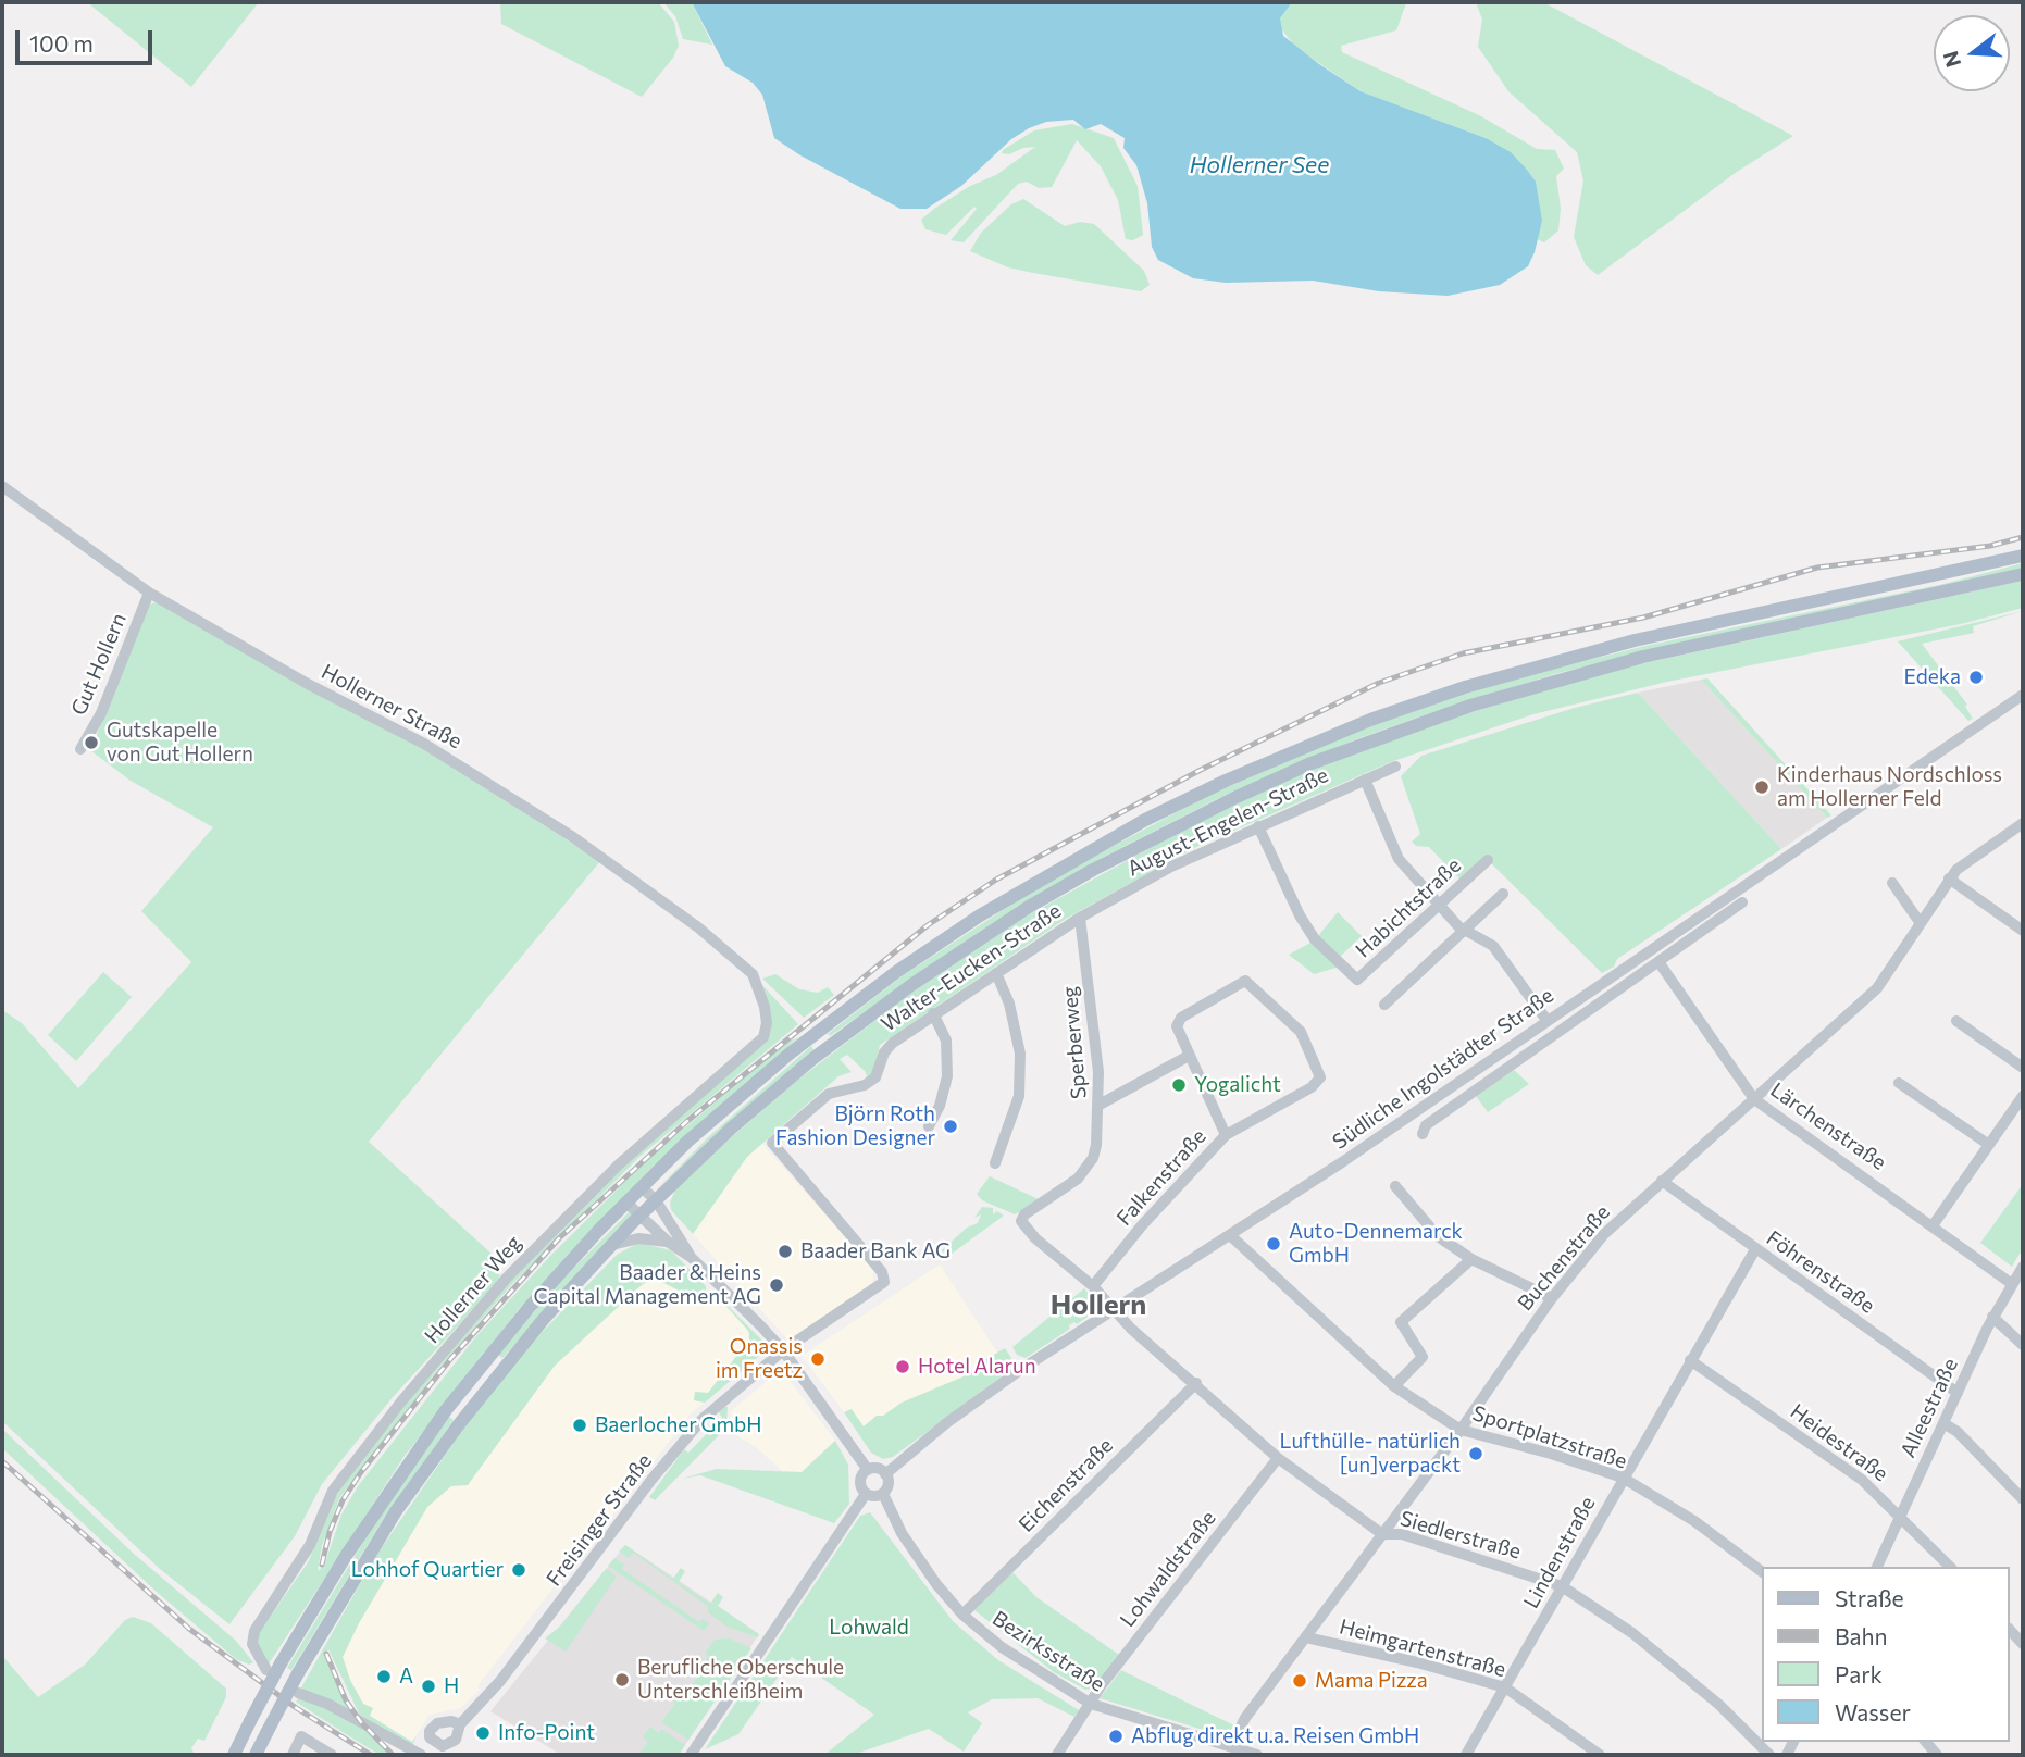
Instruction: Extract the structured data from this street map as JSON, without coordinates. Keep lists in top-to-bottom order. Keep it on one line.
{"streets":{"street":["Gut Hollern","Hollerner Straße","August-Engelen-Straße","Habichtstraße","Walter-Eucken-Straße","Sperberweg","Südliche Ingolstädter Straße","Lärchenstraße","Falkenstraße","Buchenstraße","Föhrenstraße","Hollerner Weg","Alleestraße","Sportplatzstraße","Heidestraße","Eichenstraße","Freisinger Straße","Siedlerstraße","Lindenstraße","Lohwaldstraße","Heimgartenstraße","Bezirksstraße"]},"crossings":[["Gut Hollern","Hollerner Straße"],["Hollerner Straße","Hollerner Weg"],["August-Engelen-Straße","Habichtstraße"],["August-Engelen-Straße","Walter-Eucken-Straße"],["August-Engelen-Straße","Sperberweg"],["Walter-Eucken-Straße","Sperberweg"],["Walter-Eucken-Straße","Freisinger Straße"],["Sperberweg","Siedlerstraße"],["Südliche Ingolstädter Straße","Sportplatzstraße"],["Südliche Ingolstädter Straße","Siedlerstraße"],["Südliche Ingolstädter Straße","Bezirksstraße"],["Lärchenstraße","Buchenstraße"],["Lärchenstraße","Alleestraße"],["Falkenstraße","Siedlerstraße"],["Buchenstraße","Föhrenstraße"],["Buchenstraße","Sportplatzstraße"],["Buchenstraße","Siedlerstraße"],["Buchenstraße","Heimgartenstraße"],["Buchenstraße","Bezirksstraße"],["Föhrenstraße","Alleestraße"],["Föhrenstraße","Lindenstraße"],["Alleestraße","Heidestraße"],["Sportplatzstraße","Lindenstraße"],["Heidestraße","Lindenstraße"],["Eichenstraße","Siedlerstraße"],["Eichenstraße","Bezirksstraße"],["Siedlerstraße","Lindenstraße"],["Siedlerstraße","Lohwaldstraße"],["Lindenstraße","Heimgartenstraße"],["Lohwaldstraße","Bezirksstraße"]],"districts":["Hollern"],"water":["Hollerner See"],"parks":["Lohwald"],"places":["Edeka","Gutskapelle von Gut Hollern","Kinderhaus Nordschloss am Hollerner Feld","Yogalicht","Björn Roth Fashion Designer","Auto-Dennemarck GmbH","Baader Bank AG","Baader & Heins Capital Management AG","Onassis im Freetz","Hotel Alarun","Baerlocher GmbH","Lufthülle- natürlich [un]verpackt","Lohhof Quartier","A","Berufliche Oberschule Unterschleißheim","Mama Pizza","H","Info-Point","Abflug direkt u.a. Reisen GmbH"],"legend":["Straße","Bahn","Park","Wasser"],"scale_bar":"100 m","north":"left"}
